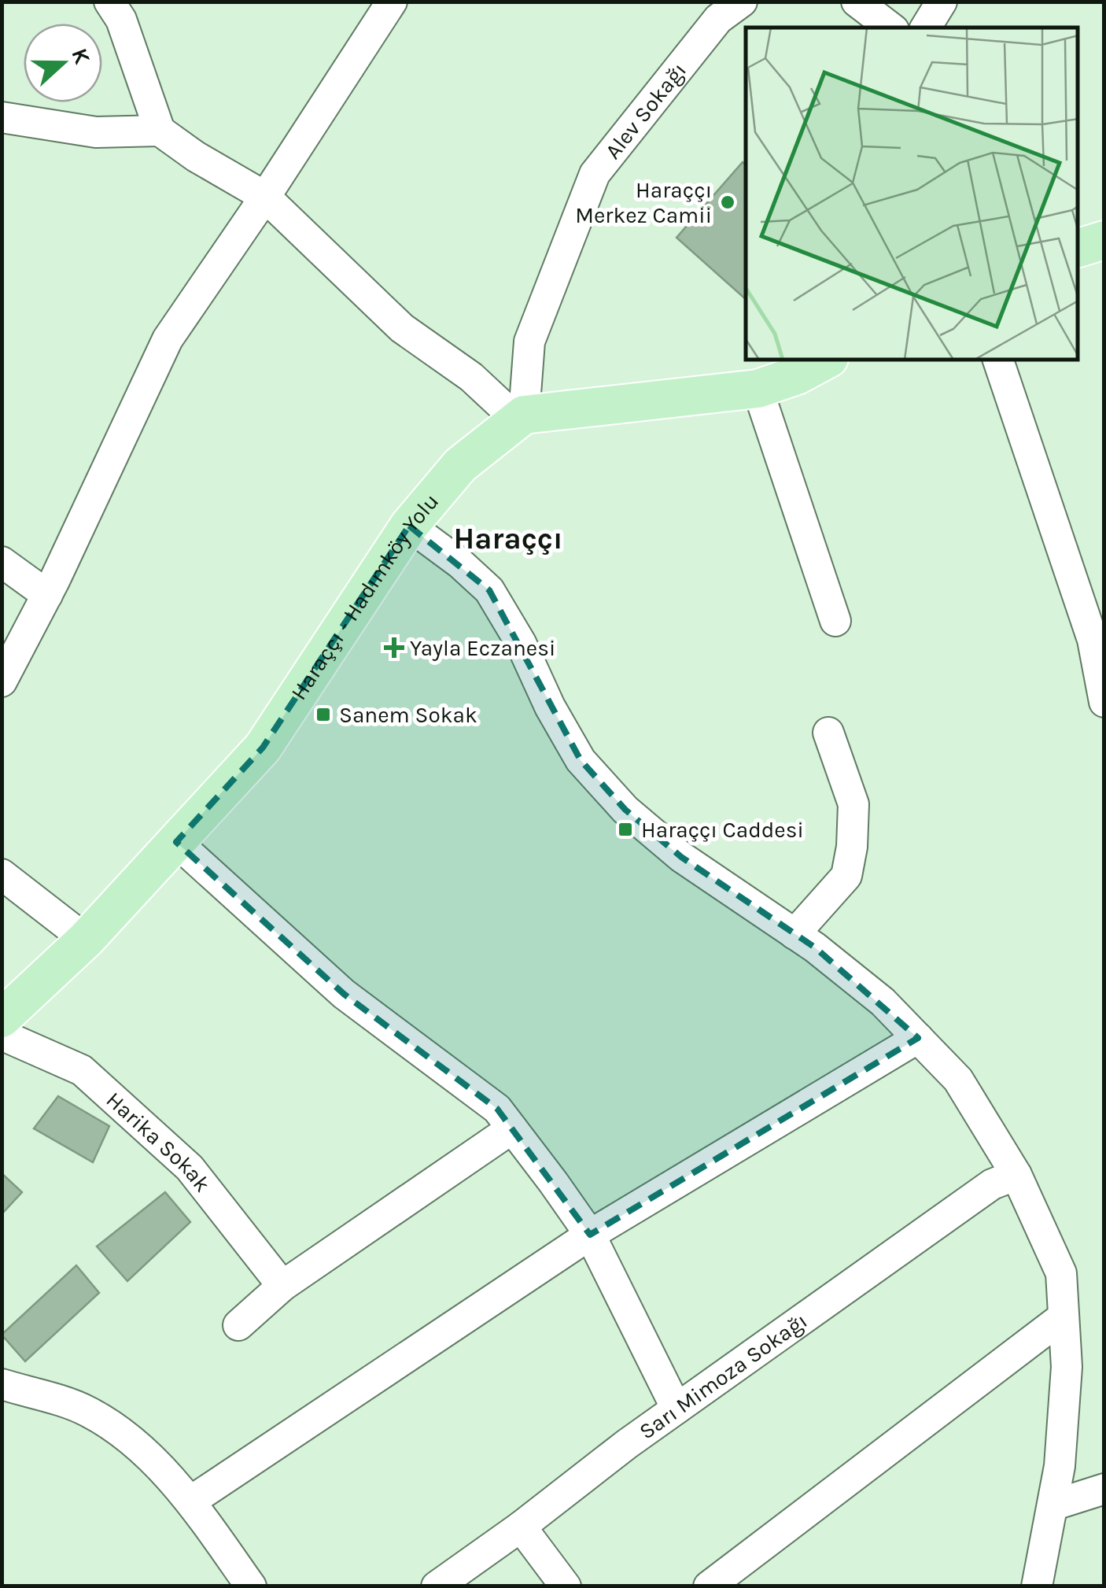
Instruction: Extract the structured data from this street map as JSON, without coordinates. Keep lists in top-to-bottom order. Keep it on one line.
{"streets":{"main road":["Haraççı - Hadımköy Yolu"],"street":["Alev Sokağı","Harika Sokak","Sarı Mimoza Sokağı"]},"crossings":[["Alev Sokağı","Haraççı - Hadımköy Yolu"]],"districts":["Haraççı"],"places":{"other":["Haraççı Merkez Camii"],"health":["Yayla Eczanesi"],"transit":["Sanem Sokak","Haraççı Caddesi"]},"north":"right"}
